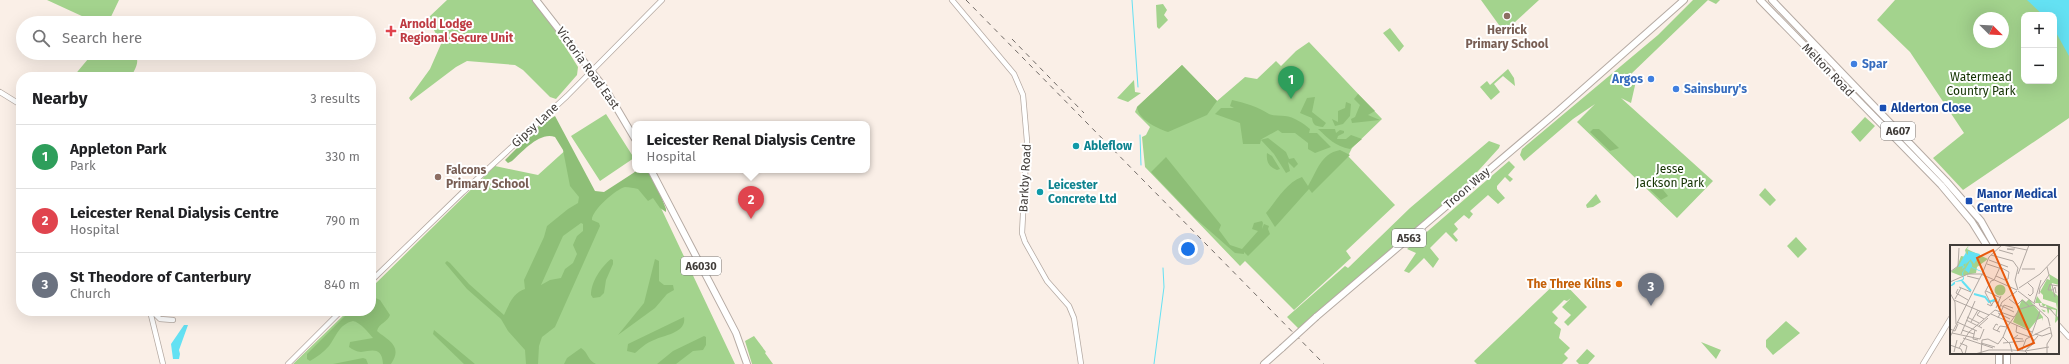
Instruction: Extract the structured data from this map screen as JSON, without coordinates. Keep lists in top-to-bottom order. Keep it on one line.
{"streets":{"highway":["Victoria Road East","Melton Road","A607","Troon Way","A563","A6030"],"street":["Gipsy Lane","Barkby Road"]},"crossings":[["Victoria Road East","Gipsy Lane"]],"parks":["Watermead Country Park","Jesse Jackson Park"],"places":{"other":["Herrick Primary School","Spar","Argos","Sainsbury's","Ableflow","Falcons Primary School","Leicester Concrete Ltd","The Three Kilns"],"health":["Arnold Lodge Regional Secure Unit"],"transit":["Alderton Close","Manor Medical Centre"]},"north":"bottom right","page":{"map_buttons":["+","−"],"search":"Search here","pins":["1","2","3"],"heading":["Nearby","3 results"],"popup":["Leicester Renal Dialysis Centre","Hospital"],"list":[{"mark":"1","name":"Appleton Park","note":"Park","value":"330 m"},{"mark":"2","name":"Leicester Renal Dialysis Centre","note":"Hospital","value":"790 m"},{"mark":"3","name":"St Theodore of Canterbury","note":"Church","value":"840 m"}]}}
